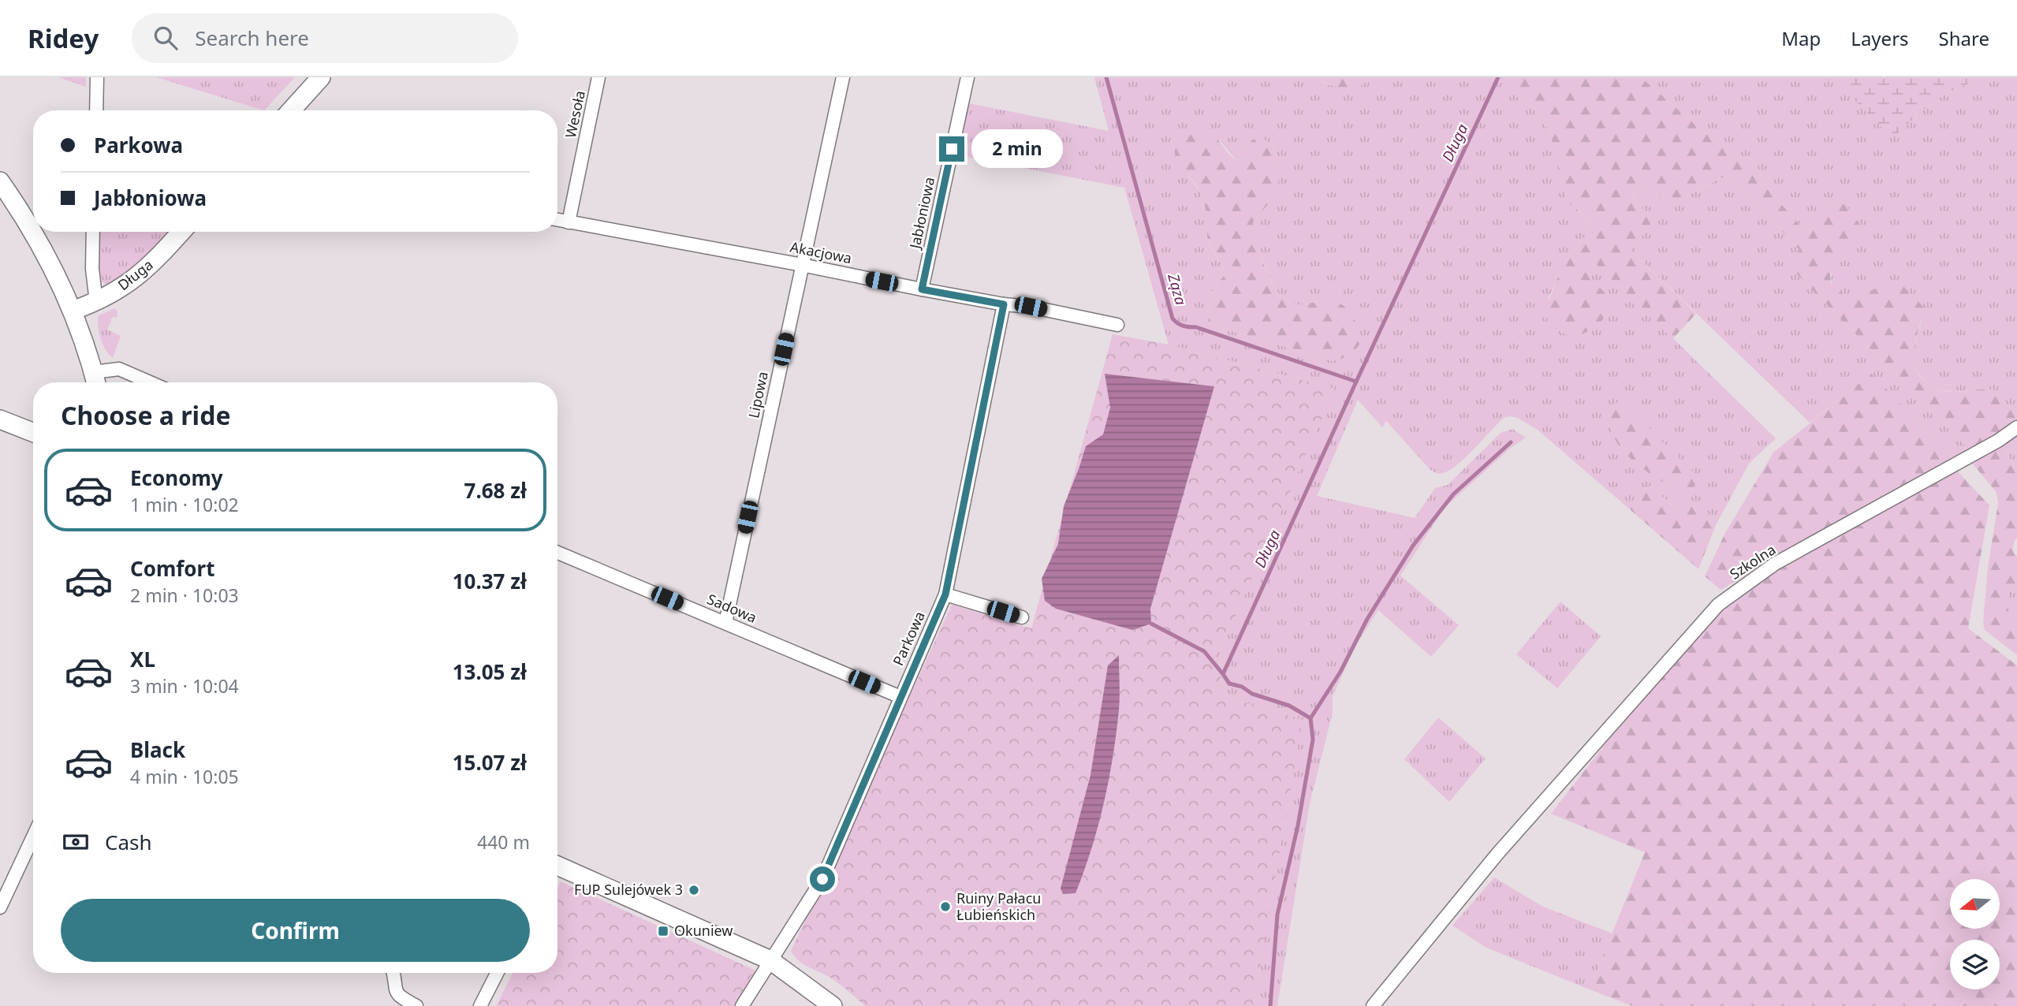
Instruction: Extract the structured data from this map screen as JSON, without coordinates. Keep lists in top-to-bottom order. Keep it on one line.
{"streets":{"main road":["Długa"],"street":["Wesoła","Jabłoniowa","Akacjowa","Lipowa","Szkolna","Sadowa","Parkowa"]},"crossings":[["Wesoła","Akacjowa"],["Jabłoniowa","Akacjowa"],["Akacjowa","Lipowa"],["Akacjowa","Parkowa"],["Lipowa","Sadowa"],["Sadowa","Parkowa"]],"water":["Długa","Ząza"],"places":{"other":["FUP Sulejówek 3","Ruiny Pałacu Łubieńskich"],"transit":["Okuniew"]},"north":"left","page":{"header":"Ridey","search":"Search here","nav":["Map","Layers","Share"],"banner":["Parkowa","Jabłoniowa"],"bubble":"2 min","heading":"Choose a ride","list":[{"name":"Economy","note":"1 min · 10:02","value":"7.68 zł"},{"name":"Comfort","note":"2 min · 10:03","value":"10.37 zł"},{"name":"XL","note":"3 min · 10:04","value":"13.05 zł"},{"name":"Black","note":"4 min · 10:05","value":"15.07 zł"}],"pay":["Cash","440 m"],"buttons":"Confirm"}}
